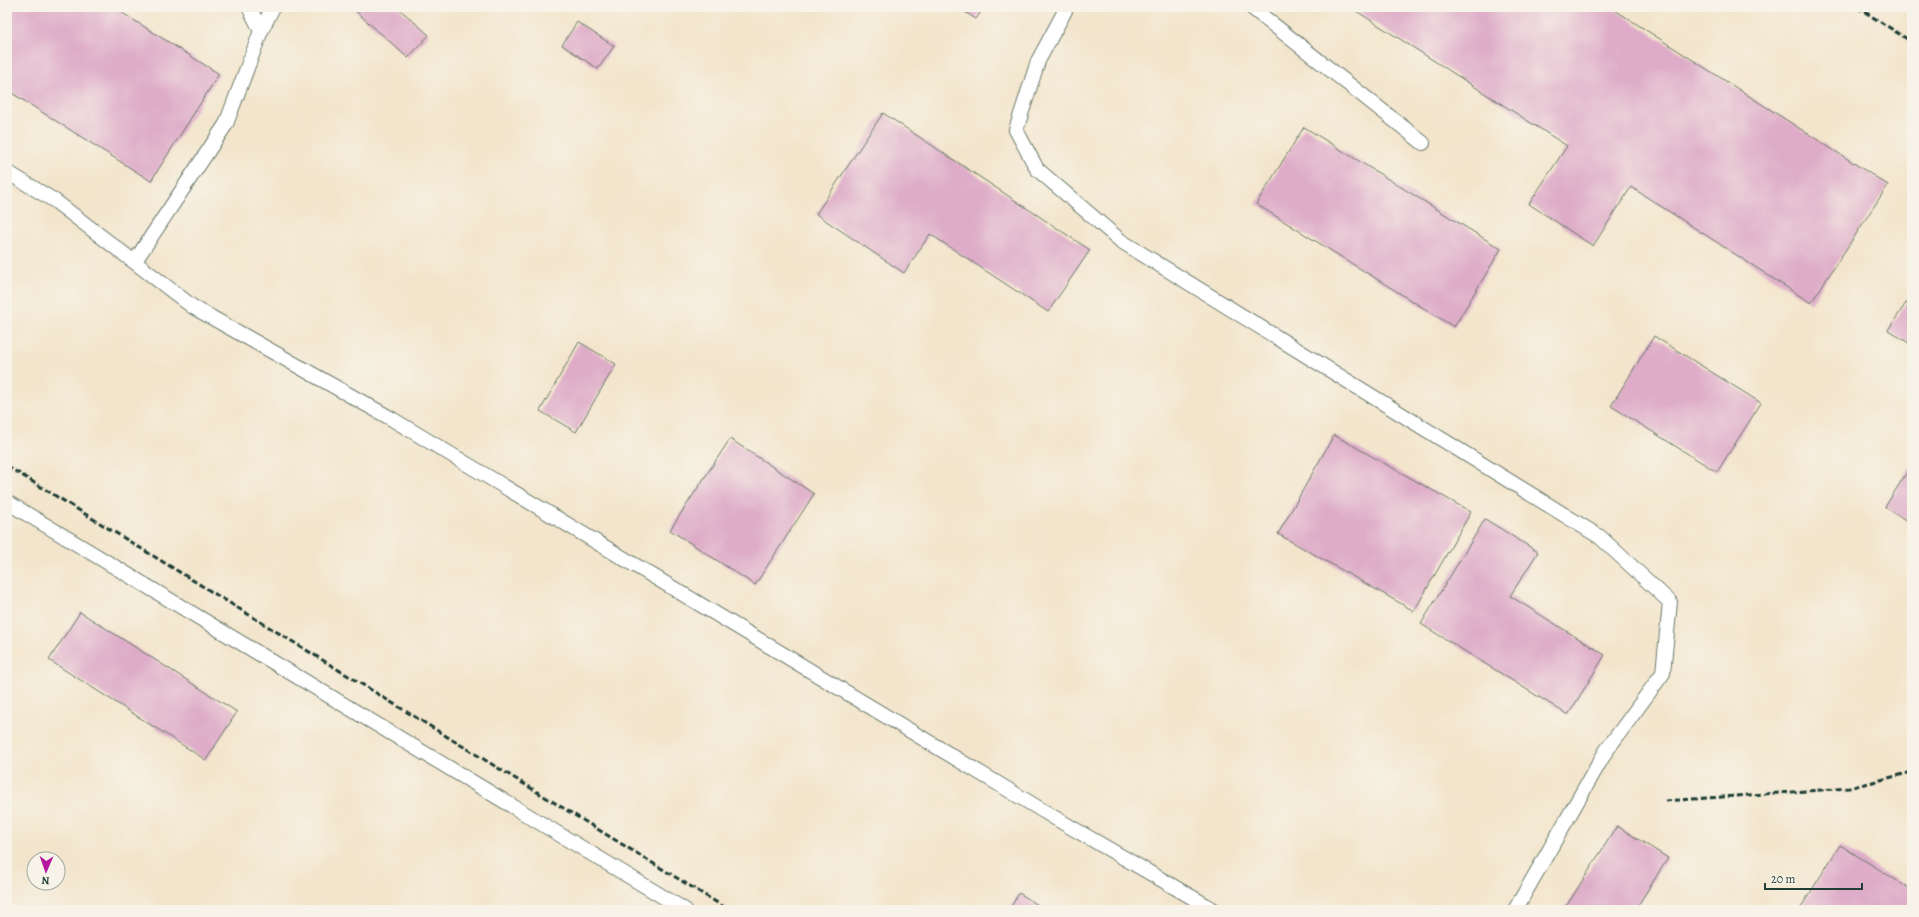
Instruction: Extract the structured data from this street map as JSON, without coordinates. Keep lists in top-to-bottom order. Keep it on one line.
{"scale_bar":"20 m","north":"bottom"}
